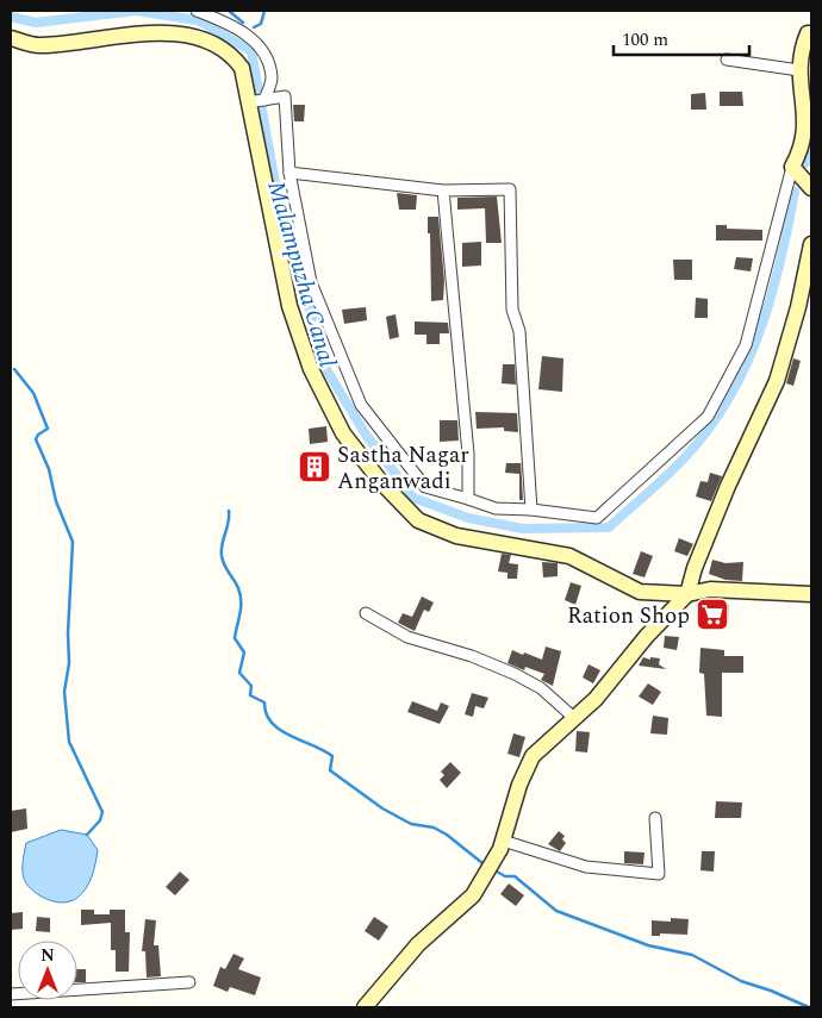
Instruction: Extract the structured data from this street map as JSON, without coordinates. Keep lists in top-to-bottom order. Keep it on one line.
{"water":["Malampuzha Canal"],"places":{"building":["Sastha Nagar Anganwadi"],"supermarket":["Ration Shop"]},"scale_bar":"100 m","north":"top"}
